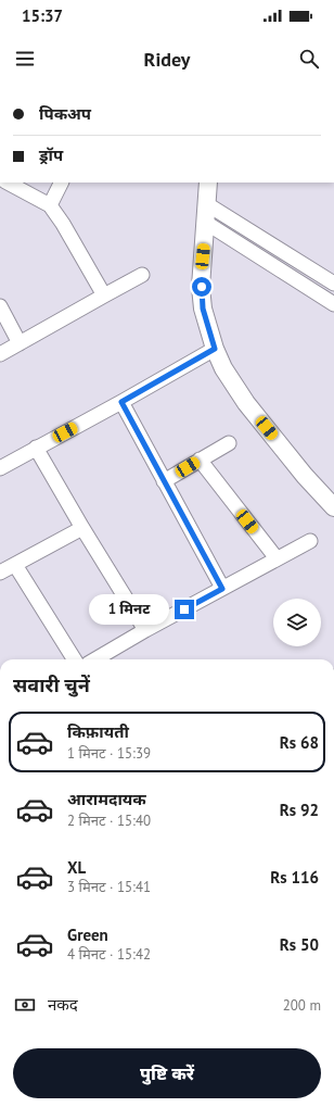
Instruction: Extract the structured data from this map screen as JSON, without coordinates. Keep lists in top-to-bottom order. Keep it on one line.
{"page":{"status":"15:37","header":"Ridey","banner":["पिकअप","ड्रॉप"],"bubble":"1 मिनट","heading":"सवारी चुनें","list":[{"name":"किफ़ायती","note":"1 मिनट · 15:39","value":"Rs 68"},{"name":"आरामदायक","note":"2 मिनट · 15:40","value":"Rs 92"},{"name":"XL","note":"3 मिनट · 15:41","value":"Rs 116"},{"name":"Green","note":"4 मिनट · 15:42","value":"Rs 50"}],"pay":["नकद","200 m"],"buttons":"पुष्टि करें"}}
